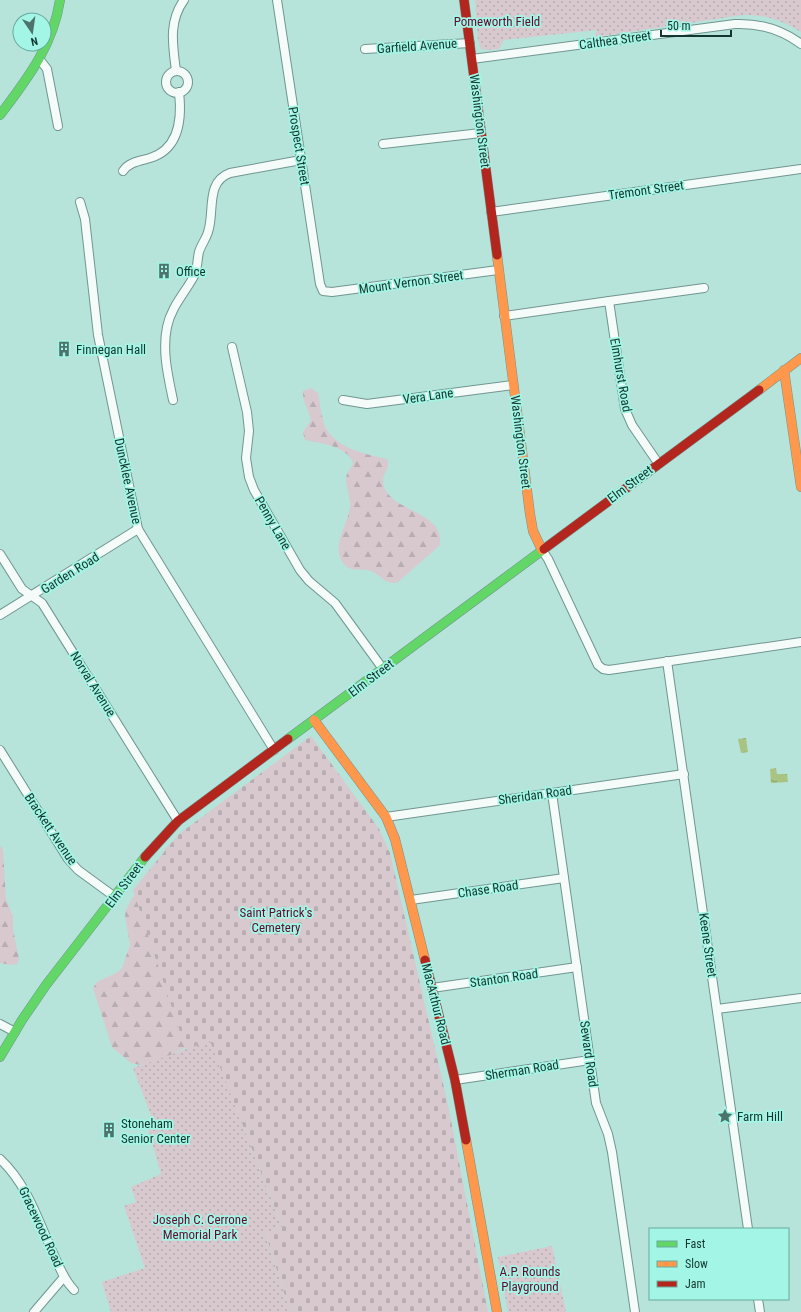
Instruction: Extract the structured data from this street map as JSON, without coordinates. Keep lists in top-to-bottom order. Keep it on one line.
{"streets":{"street":["Calthea Street","Garfield Avenue","Washington Street","Prospect Street","Tremont Street","Mount Vernon Street","Elmhurst Road","Vera Lane","Duncklee Avenue","Elm Street","Penny Lane","Garden Road","Norval Avenue","Sheridan Road","Brackett Avenue","Chase Road","Keene Street","Stanton Road","MacArthur Road","Seward Road","Sherman Road","Gracewood Road"]},"crossings":[["Calthea Street","Washington Street"],["Garfield Avenue","Washington Street"],["Washington Street","Tremont Street"],["Washington Street","Mount Vernon Street"],["Washington Street","Vera Lane"],["Washington Street","Elm Street"],["Washington Street","Keene Street"],["Prospect Street","Mount Vernon Street"],["Elmhurst Road","Elm Street"],["Duncklee Avenue","Elm Street"],["Duncklee Avenue","Garden Road"],["Elm Street","Penny Lane"],["Elm Street","Norval Avenue"],["Elm Street","Brackett Avenue"],["Elm Street","MacArthur Road"],["Garden Road","Norval Avenue"],["Sheridan Road","Keene Street"],["Sheridan Road","MacArthur Road"],["Sheridan Road","Seward Road"],["Chase Road","MacArthur Road"],["Chase Road","Seward Road"],["Stanton Road","MacArthur Road"],["Stanton Road","Seward Road"],["MacArthur Road","Sherman Road"],["Seward Road","Sherman Road"]],"parks":["Pomeworth Field","Saint Patrick's Cemetery","Joseph C. Cerrone Memorial Park","A.P. Rounds Playground"],"places":{"building":["Office","Finnegan Hall","Stoneham Senior Center"],"place":["Farm Hill"]},"legend":["Fast","Slow","Jam"],"scale_bar":"50 m","north":"bottom"}
